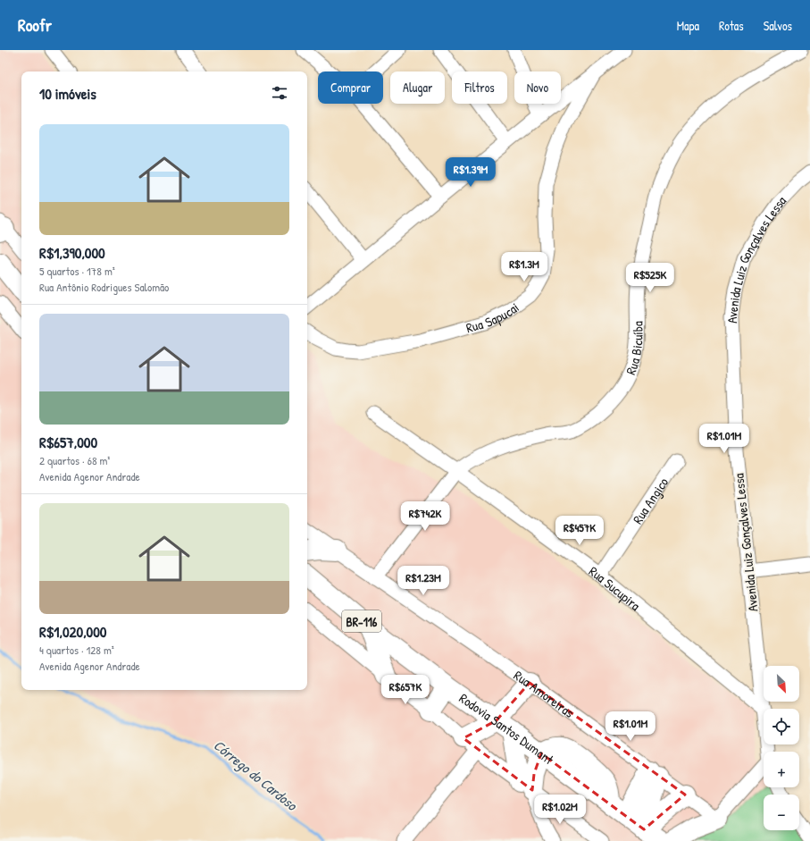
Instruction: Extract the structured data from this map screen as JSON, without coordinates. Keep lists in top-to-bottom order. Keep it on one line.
{"streets":{"highway":["BR-116","Rodovia Santos Dumont"],"street":["Avenida Luiz Gonçalves Lessa","Rua Sapucai","Rua Bicuíba","Rua Angico","Rua Sucupira","Rua Amoreiras"]},"crossings":[["Avenida Luiz Gonçalves Lessa","Rua Sucupira"],["Rua Bicuíba","Rua Sucupira"],["Rua Bicuíba","Rua Amoreiras"],["Rua Angico","Rua Sucupira"]],"water":["Córrego do Cardoso"],"north":"bottom right","page":{"header":"Roofr","nav":["Mapa","Rotas","Salvos"],"chip":["Comprar","Alugar","Filtros","Novo"],"heading":"10 imóveis","list":[{"name":"R$1,390,000","note":"5 quartos · 178 m² · Rua Antônio Rodrigues Salomão"},{"name":"R$657,000","note":"2 quartos · 68 m² · Avenida Agenor Andrade"},{"name":"R$1,020,000","note":"4 quartos · 128 m² · Avenida Agenor Andrade"}],"price":["R$1.39M","R$1.3M","R$525K","R$1.01M","R$742K","R$457K","R$1.23M","R$657K","R$1.01M","R$1.02M"],"map_buttons":["+","−"]}}
